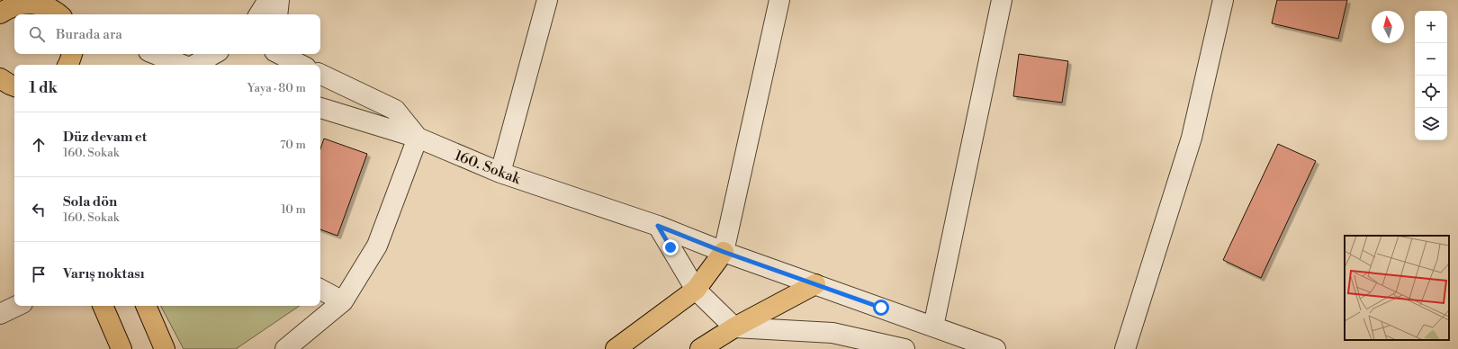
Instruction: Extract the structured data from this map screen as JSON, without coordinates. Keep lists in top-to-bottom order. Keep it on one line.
{"streets":{"street":["160. Sokak"]},"north":"top","page":{"map_buttons":["+","−"],"search":"Burada ara","heading":["1 dk","Yaya · 80 m"],"list":[["Düz devam et","160. Sokak","70 m"],["Sola dön","160. Sokak","10 m"],"Varış noktası"]}}
